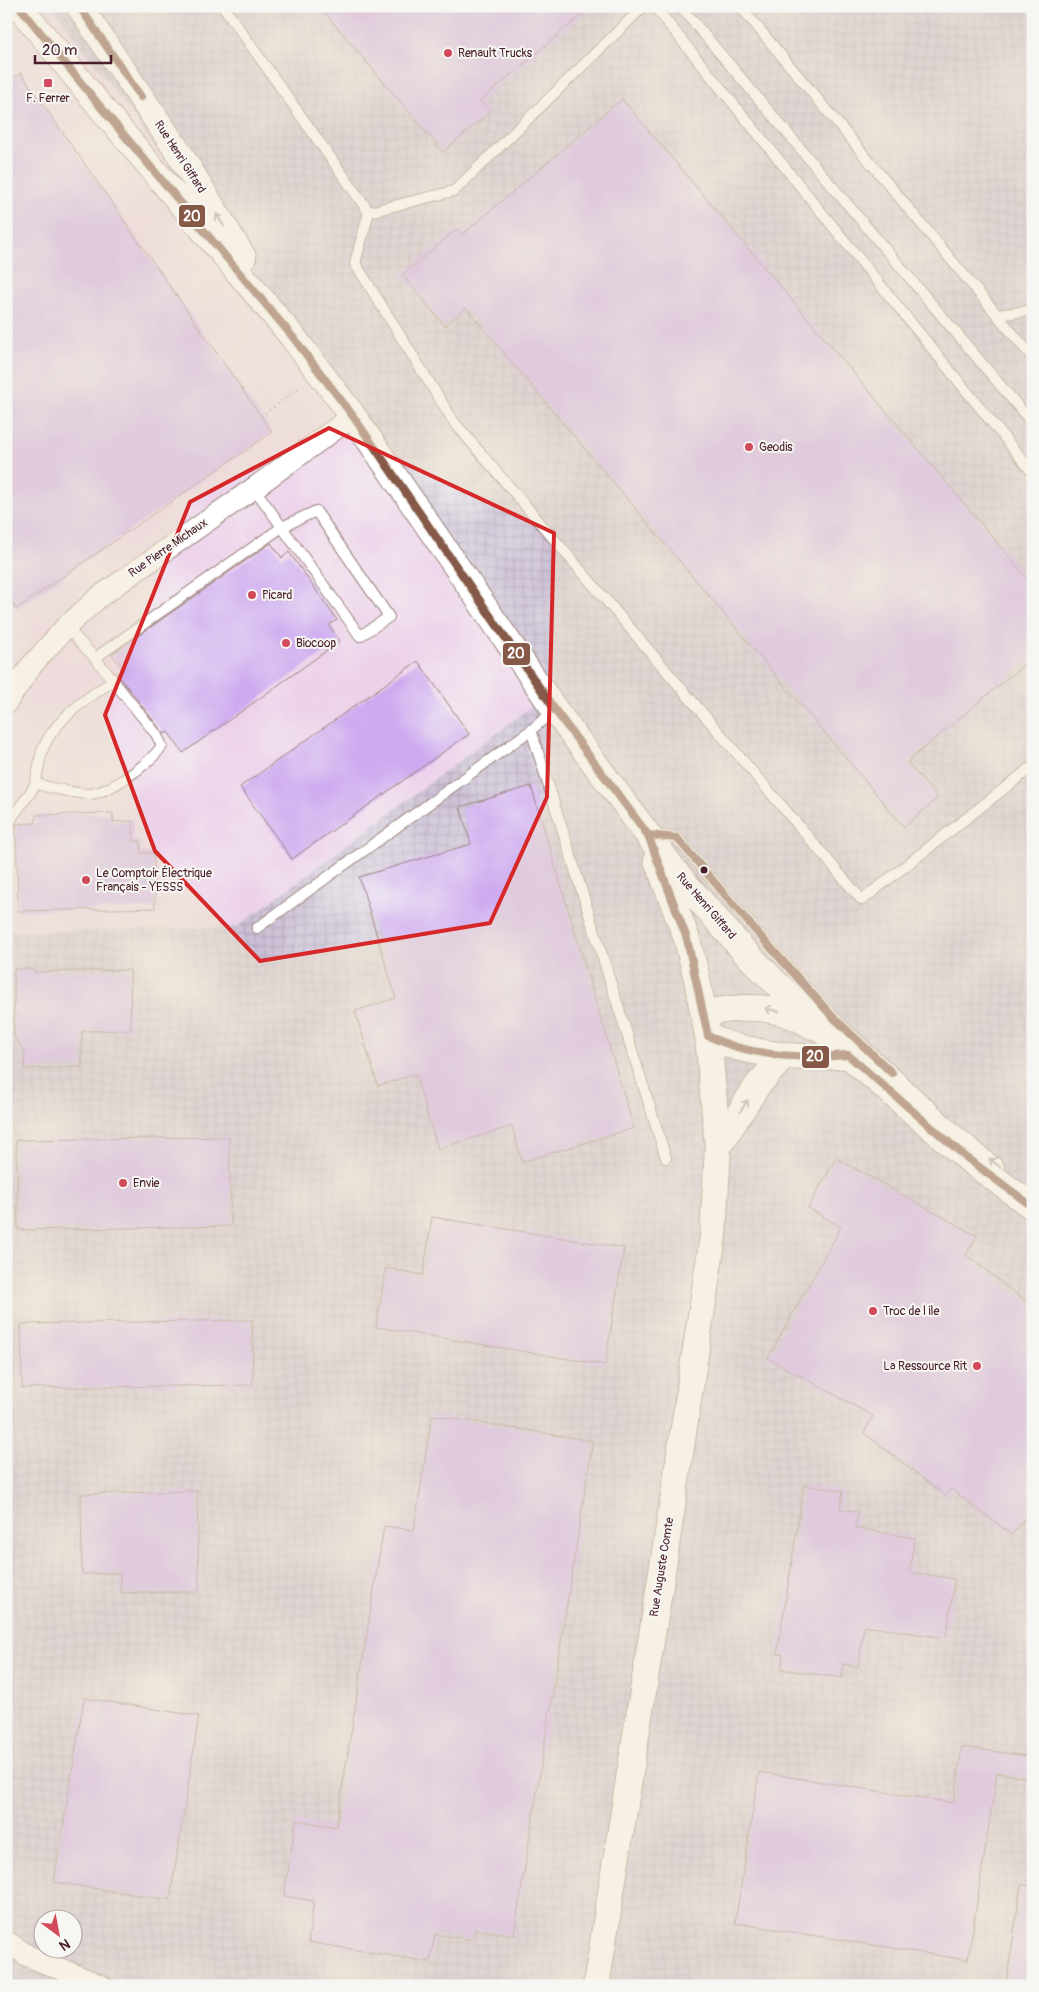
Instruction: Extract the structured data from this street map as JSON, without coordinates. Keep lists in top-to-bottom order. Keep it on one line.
{"streets":{"street":["Rue Henri Giffard","Rue Pierre Michaux","Rue Auguste Comte"]},"crossings":[["Rue Henri Giffard","Rue Pierre Michaux"],["Rue Henri Giffard","Rue Auguste Comte"]],"places":{"other":["Renault Trucks","Geodis","Picard","Biocoop","Le Comptoir Électrique Français - YESSS","Envie","Troc de l ile","La Ressource Rit"],"transit":["F. Ferrer"]},"lines":["transit line 20"],"scale_bar":"20 m","north":"bottom right"}
